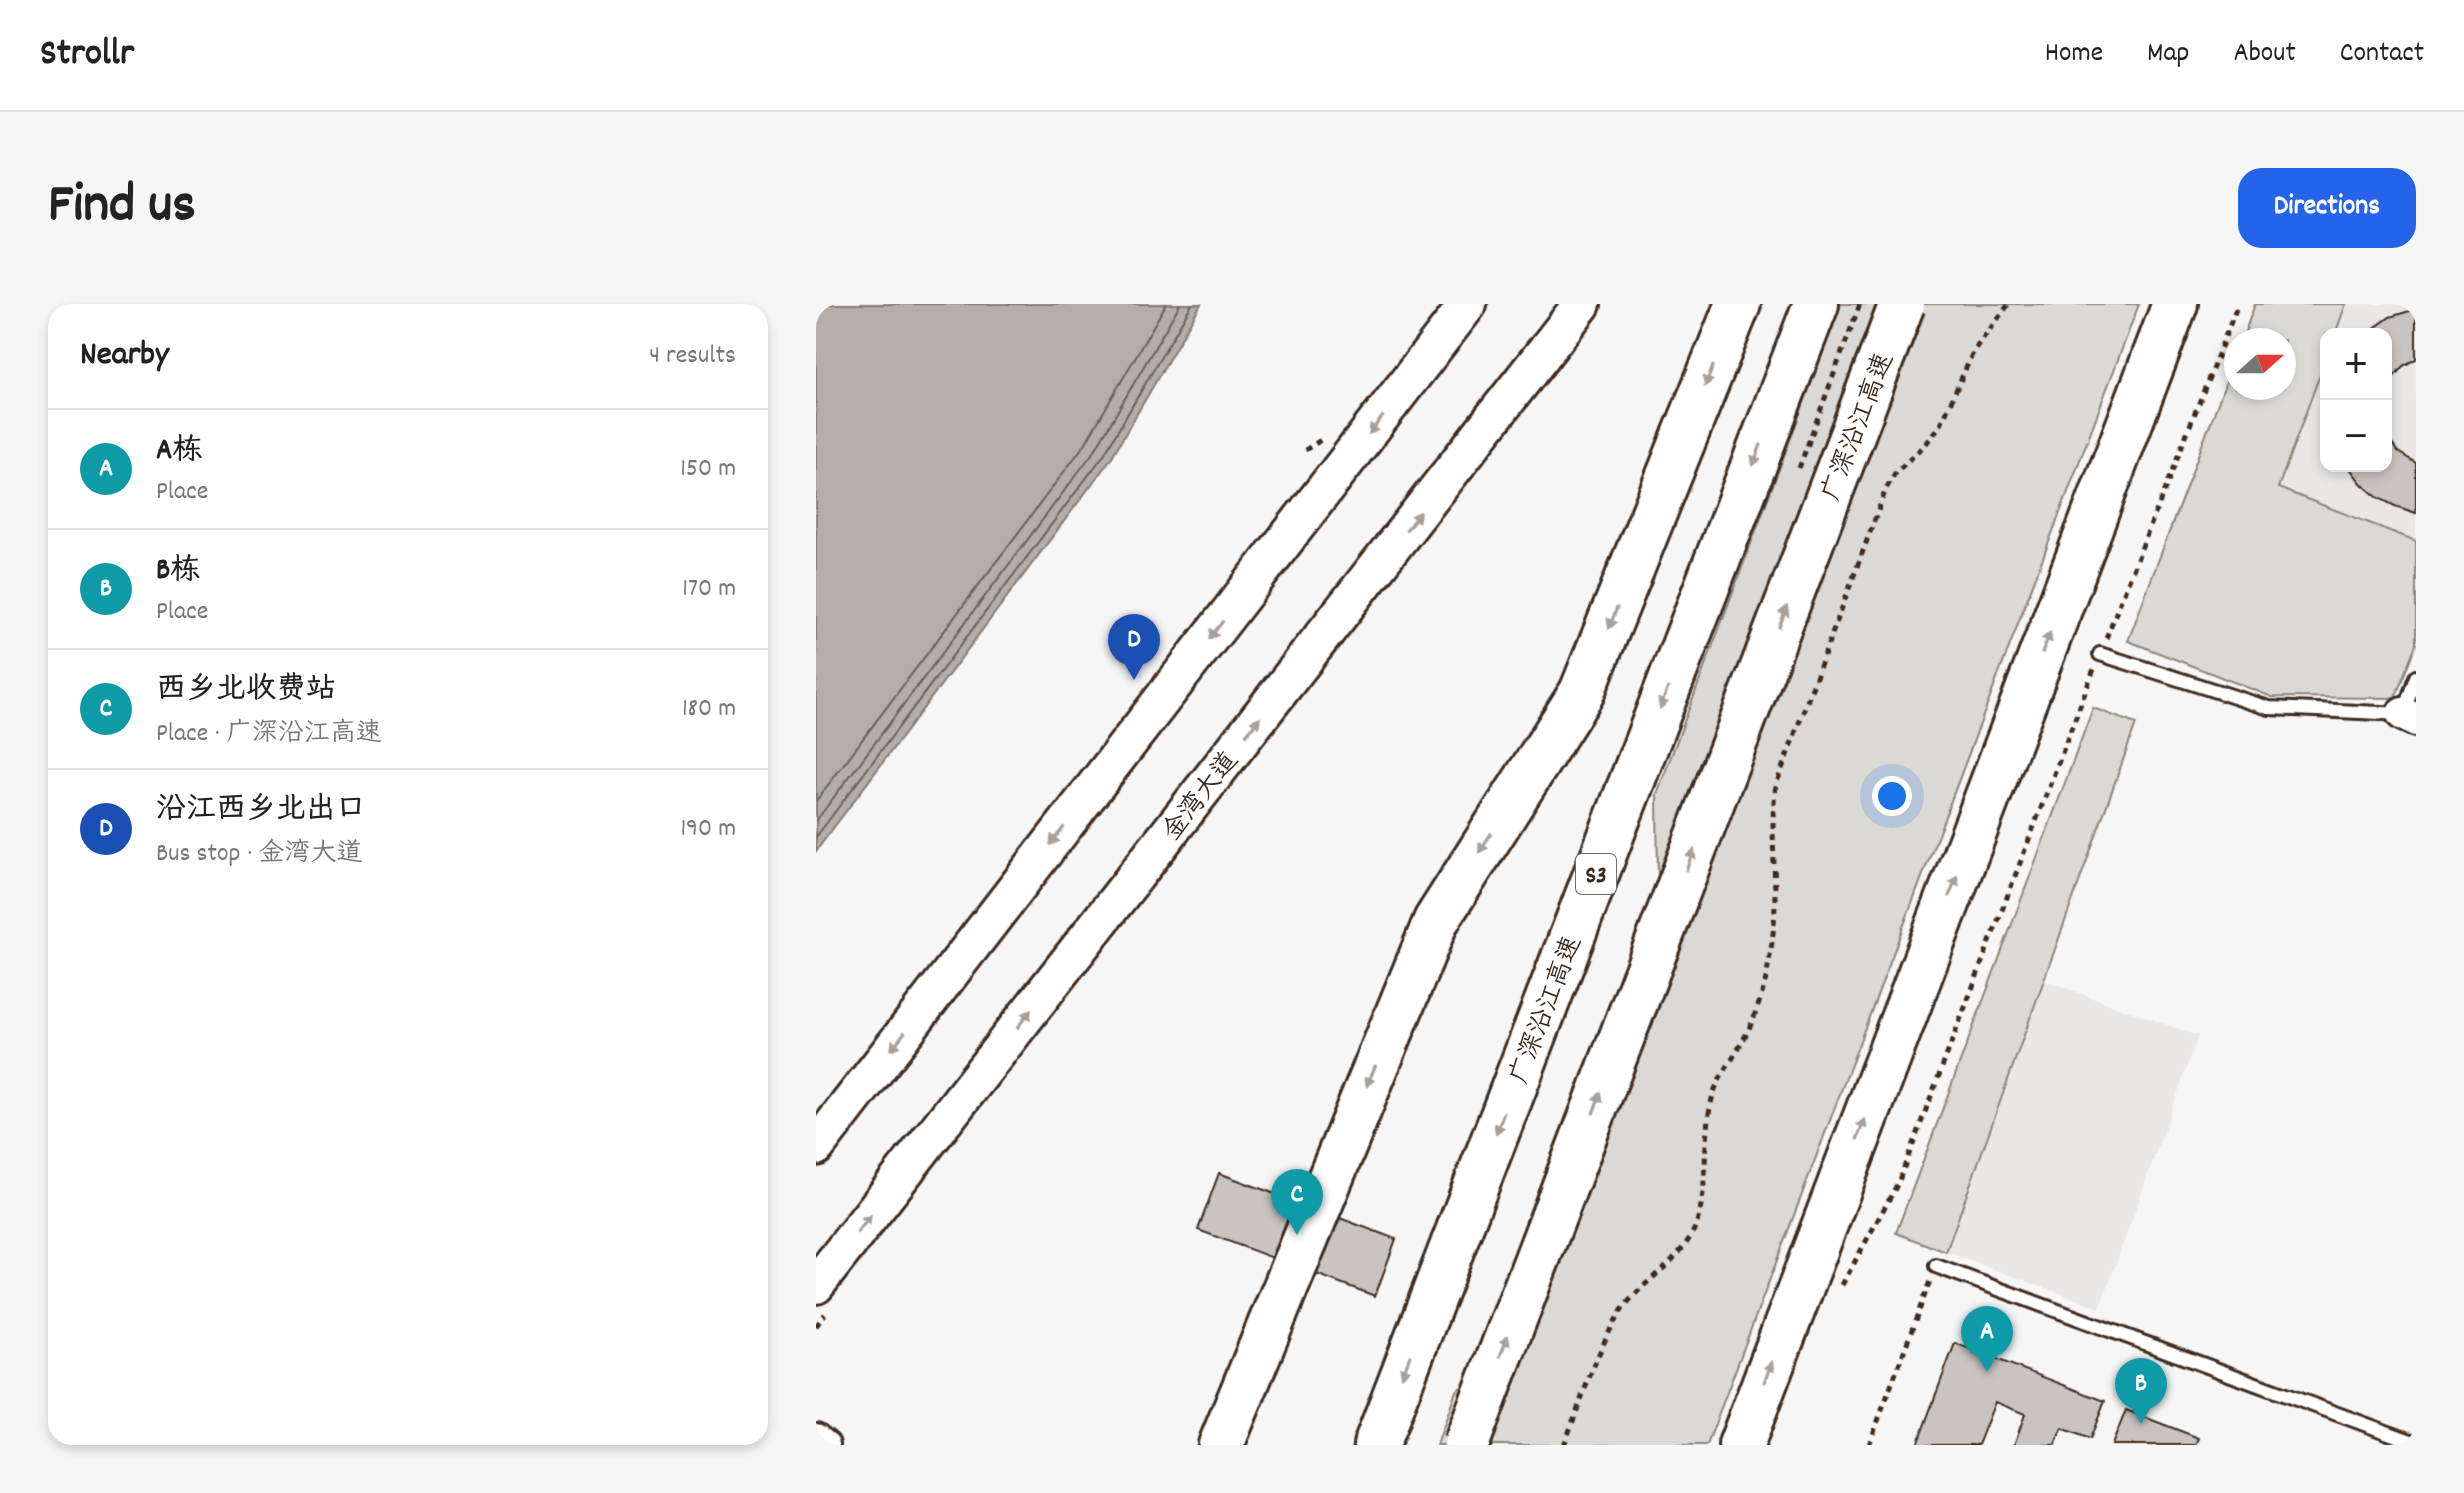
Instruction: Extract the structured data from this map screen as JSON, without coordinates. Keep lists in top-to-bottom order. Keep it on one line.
{"streets":{"highway":["广深沿江高速","S3"],"main road":["金湾大道"]},"north":"right","page":{"header":"Strollr","nav":["Home","Map","About","Contact"],"title":"Find us","buttons":"Directions","heading":["Nearby","4 results"],"map_buttons":["+","−"],"list":[{"mark":"A","name":"A栋","note":"Place","value":"150 m"},{"mark":"B","name":"B栋","note":"Place","value":"170 m"},{"mark":"C","name":"西乡北收费站","note":"Place · 广深沿江高速","value":"180 m"},{"mark":"D","name":"沿江西乡北出口","note":"Bus stop · 金湾大道","value":"190 m"}],"pins":["D","C","A","B"]}}
